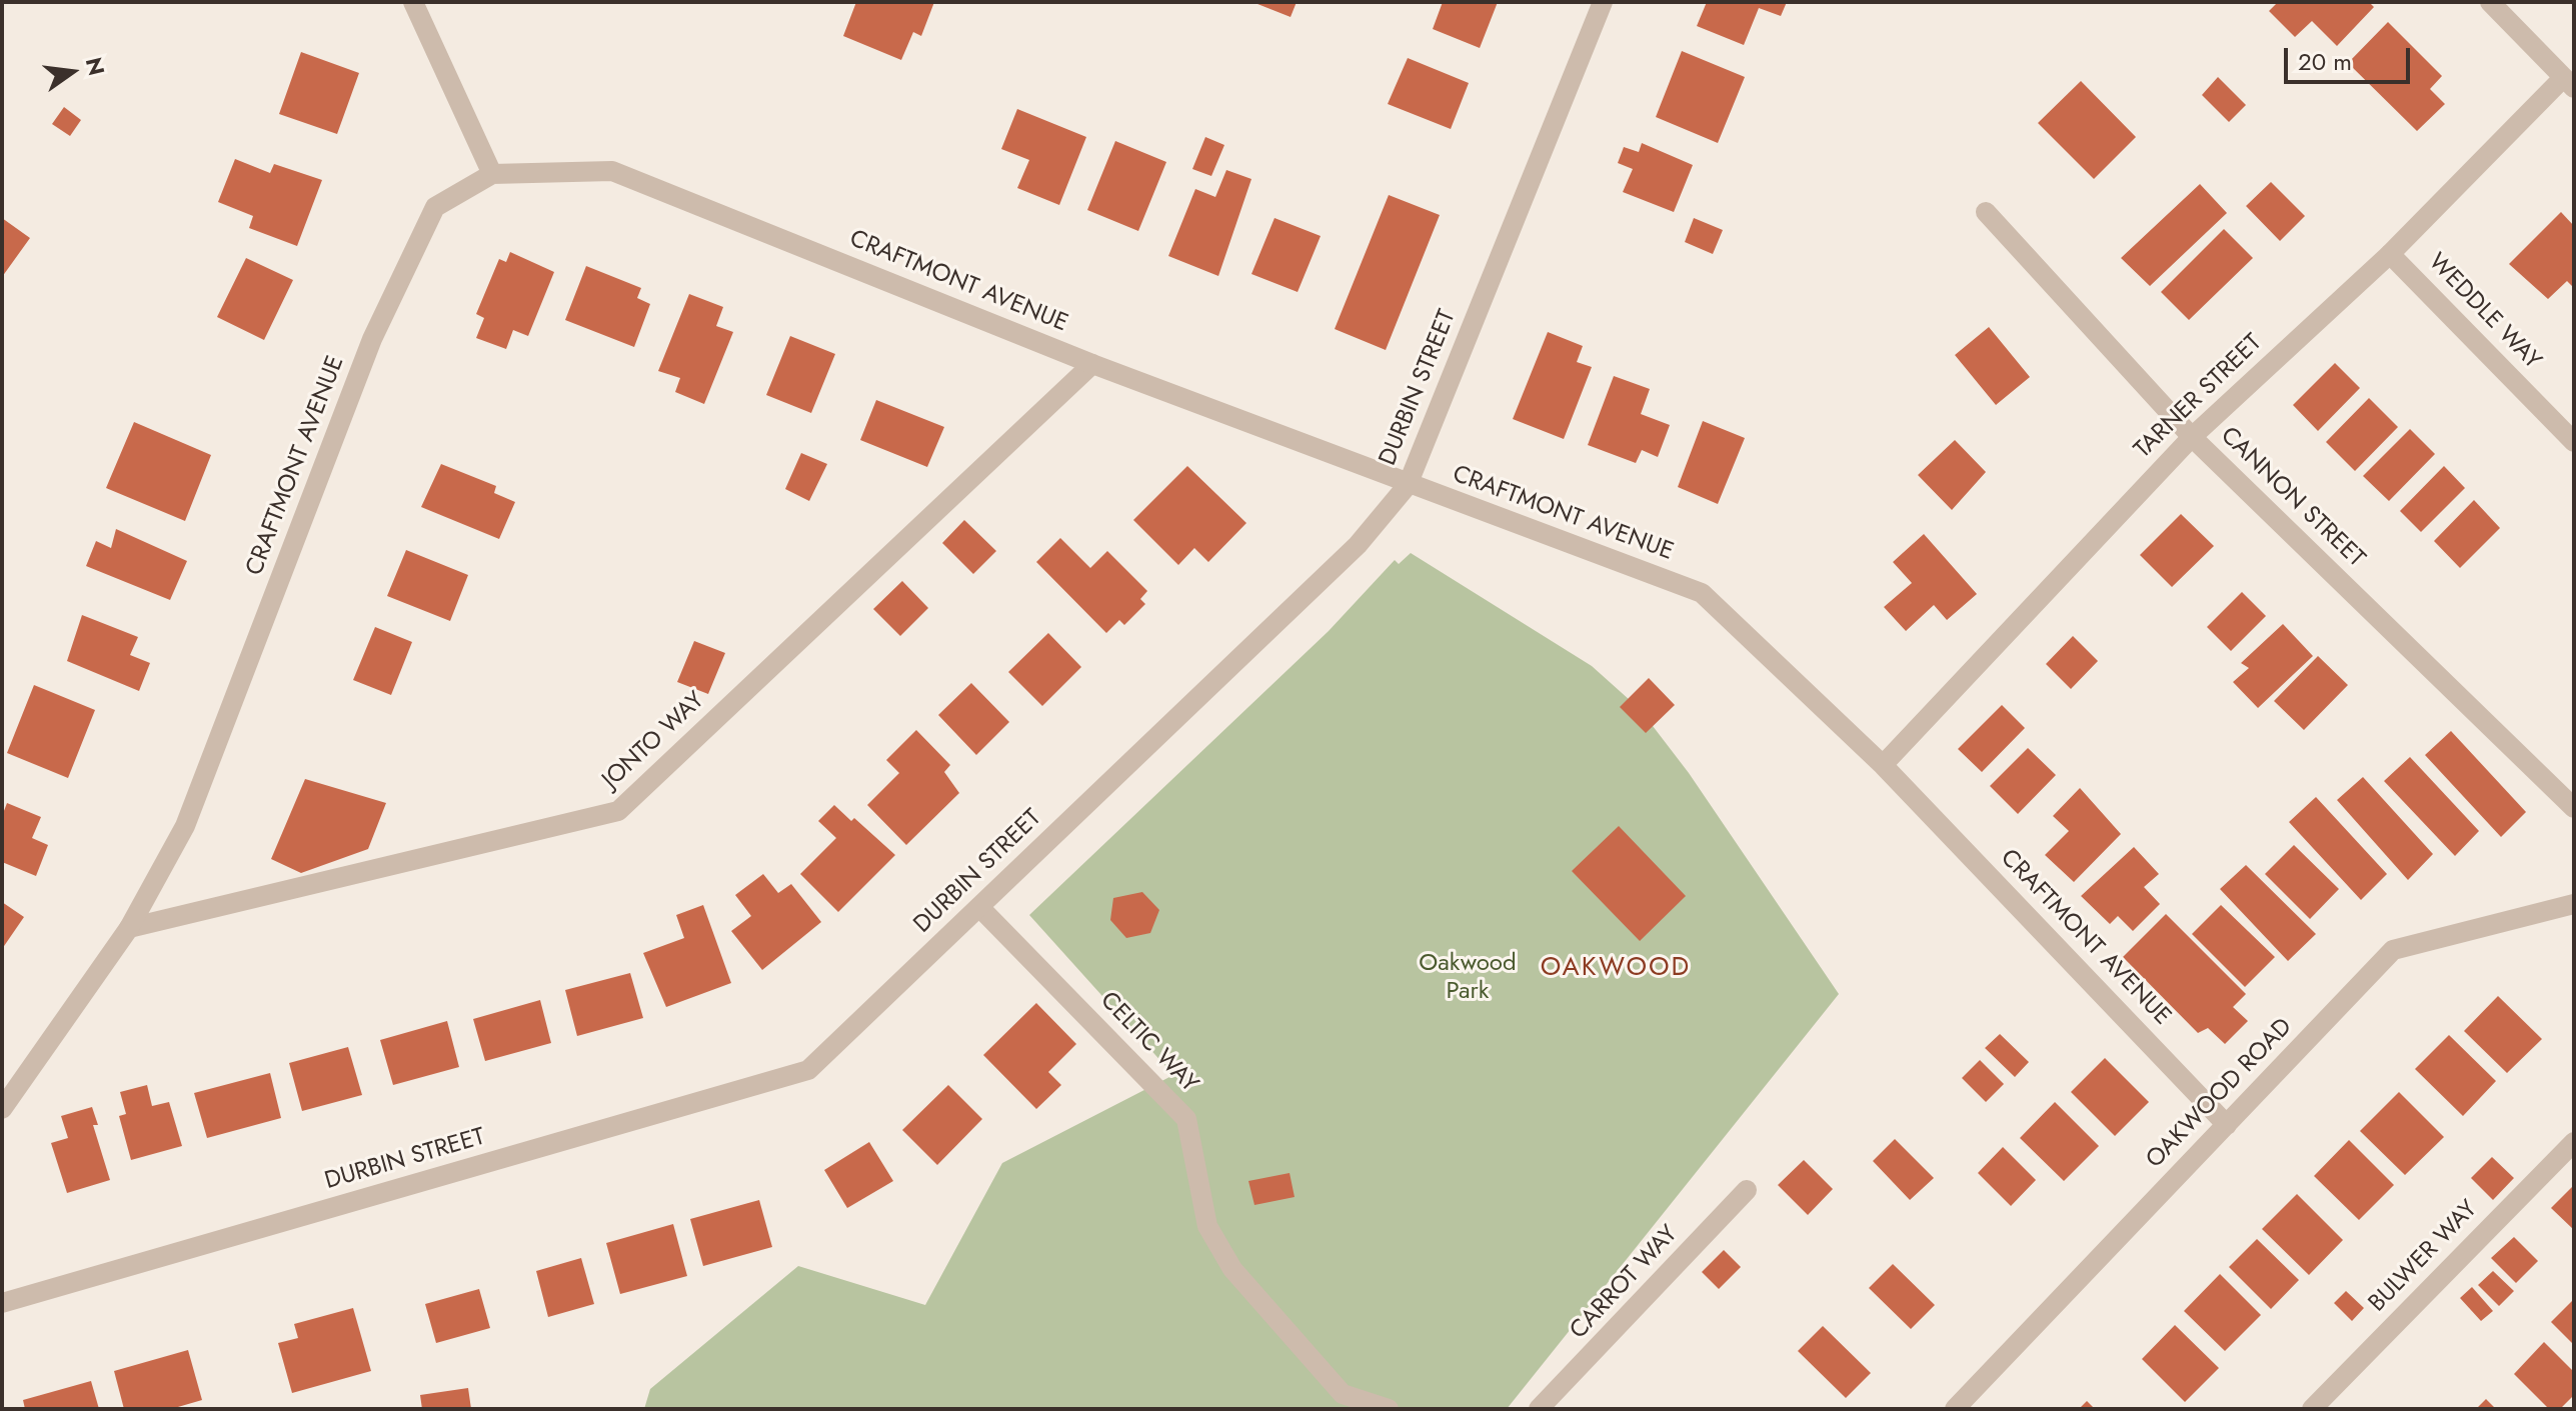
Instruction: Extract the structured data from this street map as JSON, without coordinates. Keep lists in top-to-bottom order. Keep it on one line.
{"streets":{"street":["CRAFTMONT AVENUE","WEDDLE WAY","DURBIN STREET","TARNER STREET","CANNON STREET","JONTO WAY","CELTIC WAY","OAKWOOD ROAD","BULWER WAY","CARROT WAY"]},"crossings":[["CRAFTMONT AVENUE","DURBIN STREET"],["CRAFTMONT AVENUE","TARNER STREET"],["CRAFTMONT AVENUE","JONTO WAY"],["CRAFTMONT AVENUE","OAKWOOD ROAD"],["WEDDLE WAY","TARNER STREET"],["DURBIN STREET","CELTIC WAY"],["TARNER STREET","CANNON STREET"]],"districts":["OAKWOOD"],"parks":["Oakwood Park"],"scale_bar":"20 m","north":"right"}
